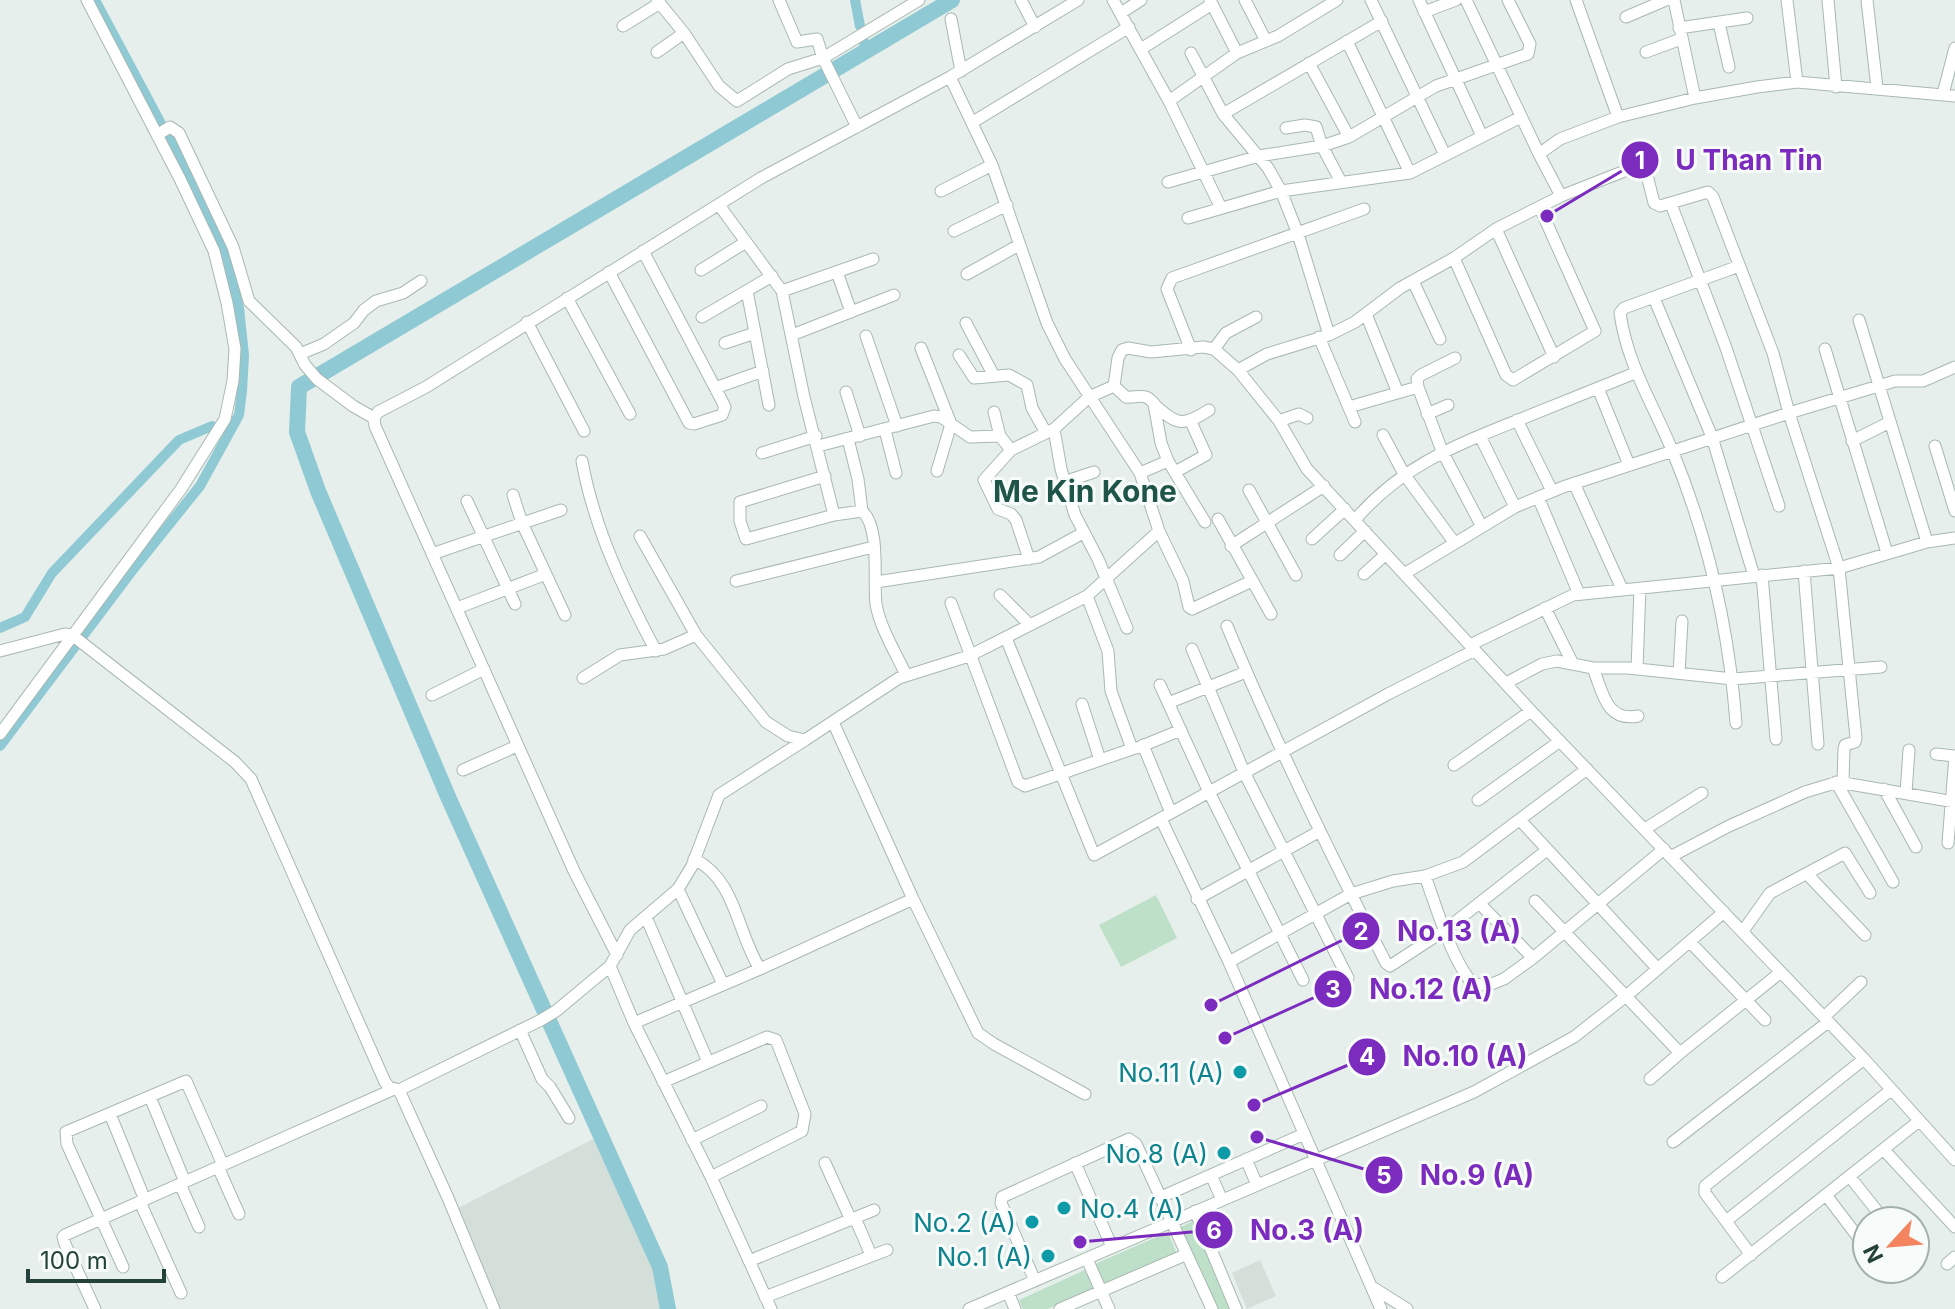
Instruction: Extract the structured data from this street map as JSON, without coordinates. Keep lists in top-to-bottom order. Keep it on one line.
{"districts":["Me Kin Kone"],"places":["U Than Tin","No.13 (A)","No.12 (A)","No.11 (A)","No.10 (A)","No.9 (A)","No.8 (A)","No.4 (A)","No.2 (A)","No.3 (A)","No.1 (A)"],"scale_bar":"100 m","north":"bottom left"}
